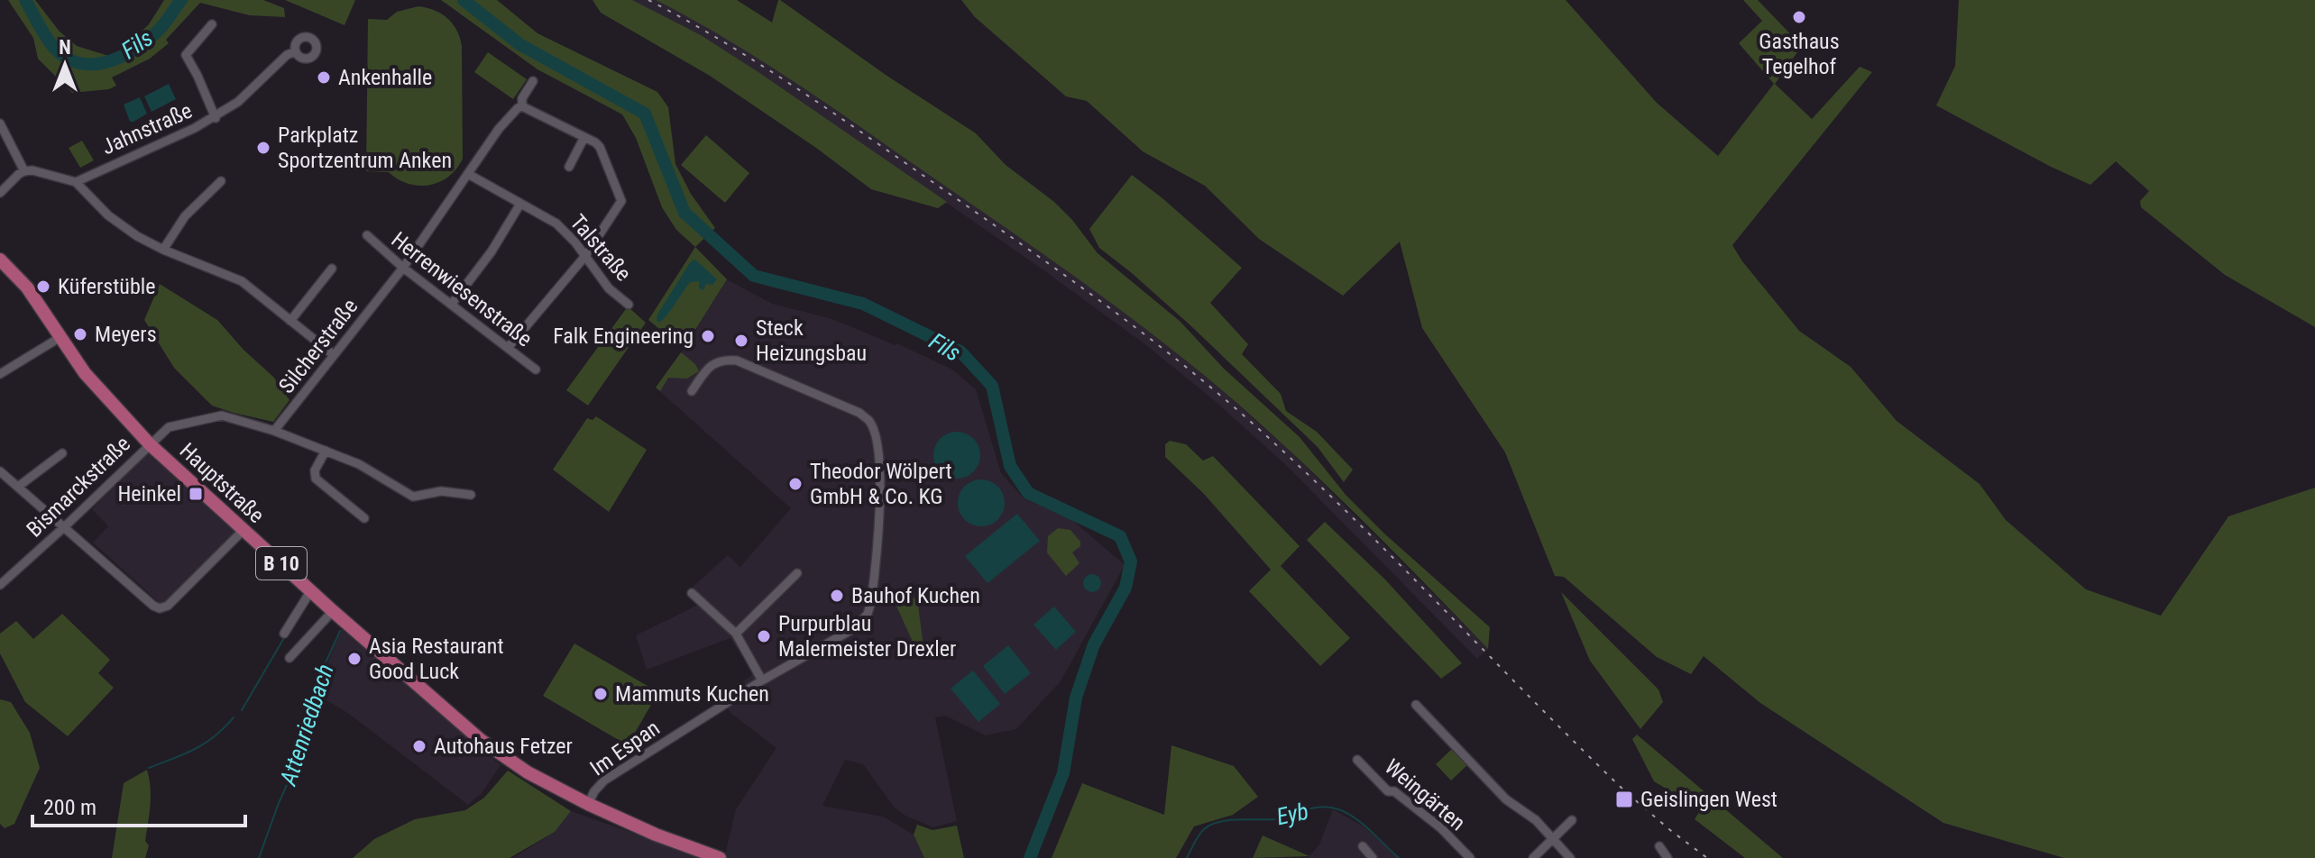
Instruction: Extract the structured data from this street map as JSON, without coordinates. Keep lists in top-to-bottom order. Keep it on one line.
{"streets":{"main road":["Hauptstraße","B 10"],"street":["Jahnstraße","Talstraße","Herrenwiesenstraße","Silcherstraße","Bismarckstraße","Im Espan","Weingärten"]},"crossings":[["Talstraße","Silcherstraße"],["Herrenwiesenstraße","Silcherstraße"],["Hauptstraße","Bismarckstraße"],["Hauptstraße","B 10"],["Hauptstraße","Im Espan"],["B 10","Im Espan"]],"water":["Fils","Attenriedbach","Eyb"],"places":{"other":["Gasthaus Tegelhof","Ankenhalle","Parkplatz Sportzentrum Anken","Küferstüble","Meyers","Falk Engineering","Steck Heizungsbau","Theodor Wölpert GmbH & Co. KG","Bauhof Kuchen","Purpurblau Malermeister Drexler","Asia Restaurant Good Luck","Mammuts Kuchen","Autohaus Fetzer"],"transit":["Heinkel","Geislingen West"]},"scale_bar":"200 m","north":"top"}
